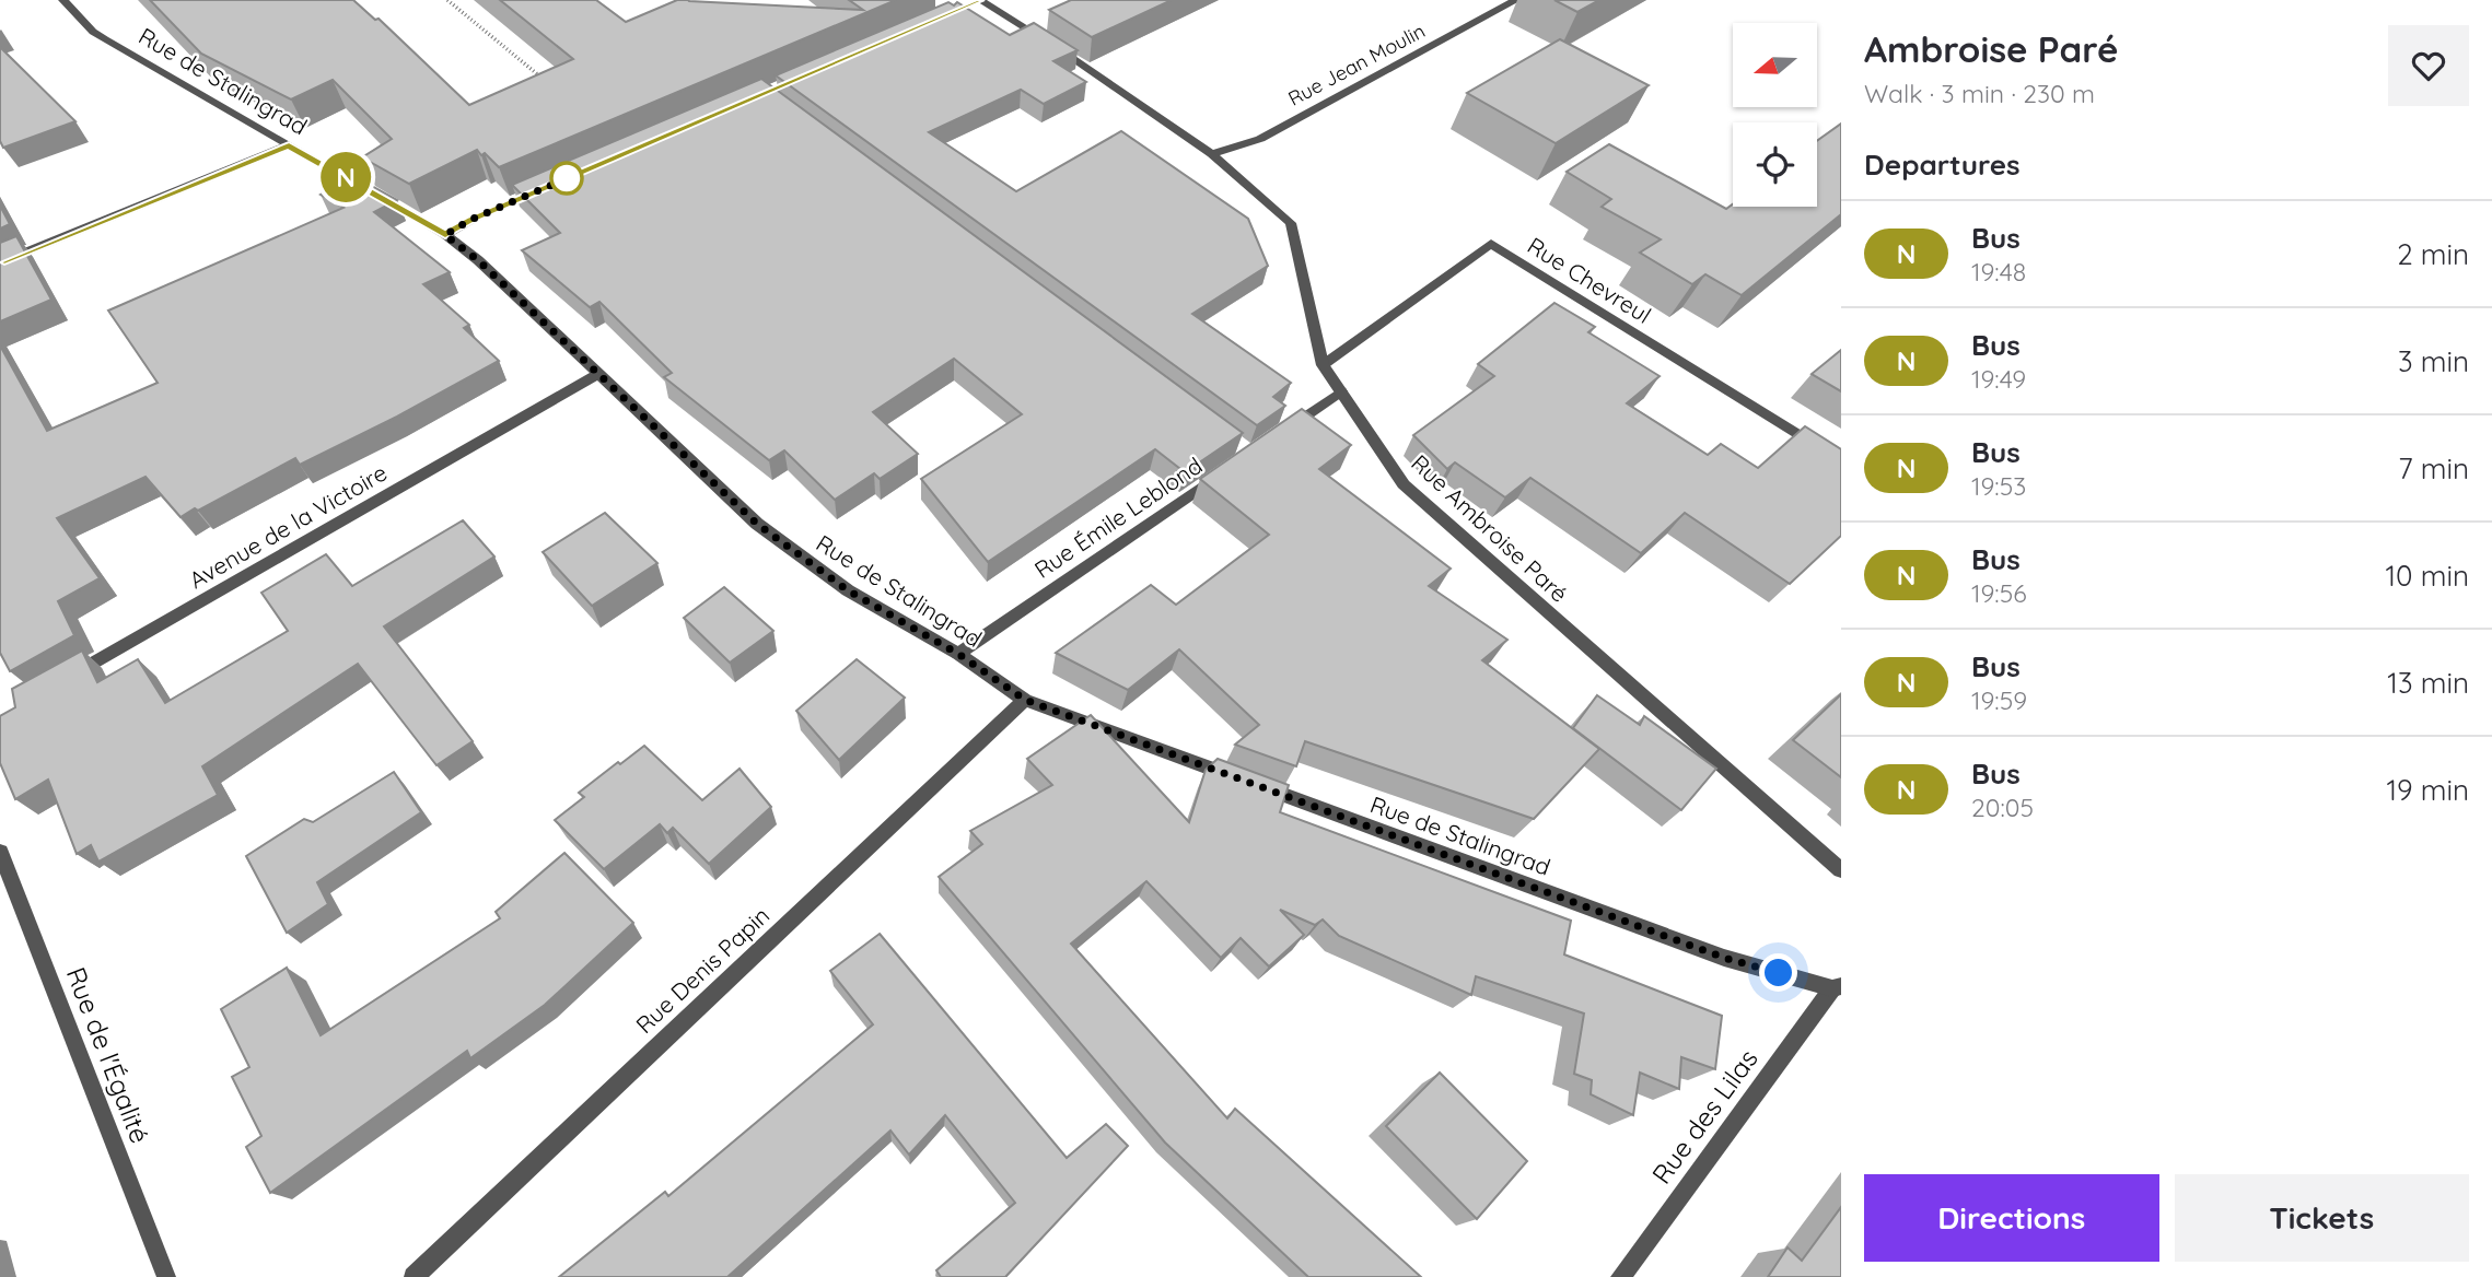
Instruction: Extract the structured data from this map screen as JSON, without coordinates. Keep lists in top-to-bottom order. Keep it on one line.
{"streets":{"street":["Rue Jean Moulin","Rue de Stalingrad","Rue Chevreul","Rue Émile Leblond","Avenue de la Victoire","Rue Ambroise Paré","Rue Denis Papin","Rue de l'Égalité","Rue des Lilas"]},"crossings":[["Rue Jean Moulin","Rue Ambroise Paré"],["Rue de Stalingrad","Rue Émile Leblond"],["Rue de Stalingrad","Avenue de la Victoire"],["Rue de Stalingrad","Rue Denis Papin"],["Rue de Stalingrad","Rue des Lilas"],["Rue Chevreul","Rue Ambroise Paré"]],"lines":["bus line N"],"north":"left","page":{"on_map":"N","heading":[["Ambroise Paré","Walk · 3 min · 230 m"],"Departures"],"list":[{"mark":"N","name":"Bus","note":"19:48","value":"2 min"},{"mark":"N","name":"Bus","note":"19:49","value":"3 min"},{"mark":"N","name":"Bus","note":"19:53","value":"7 min"},{"mark":"N","name":"Bus","note":"19:56","value":"10 min"},{"mark":"N","name":"Bus","note":"19:59","value":"13 min"},{"mark":"N","name":"Bus","note":"20:05","value":"19 min"}],"buttons":["Directions","Tickets"]}}
